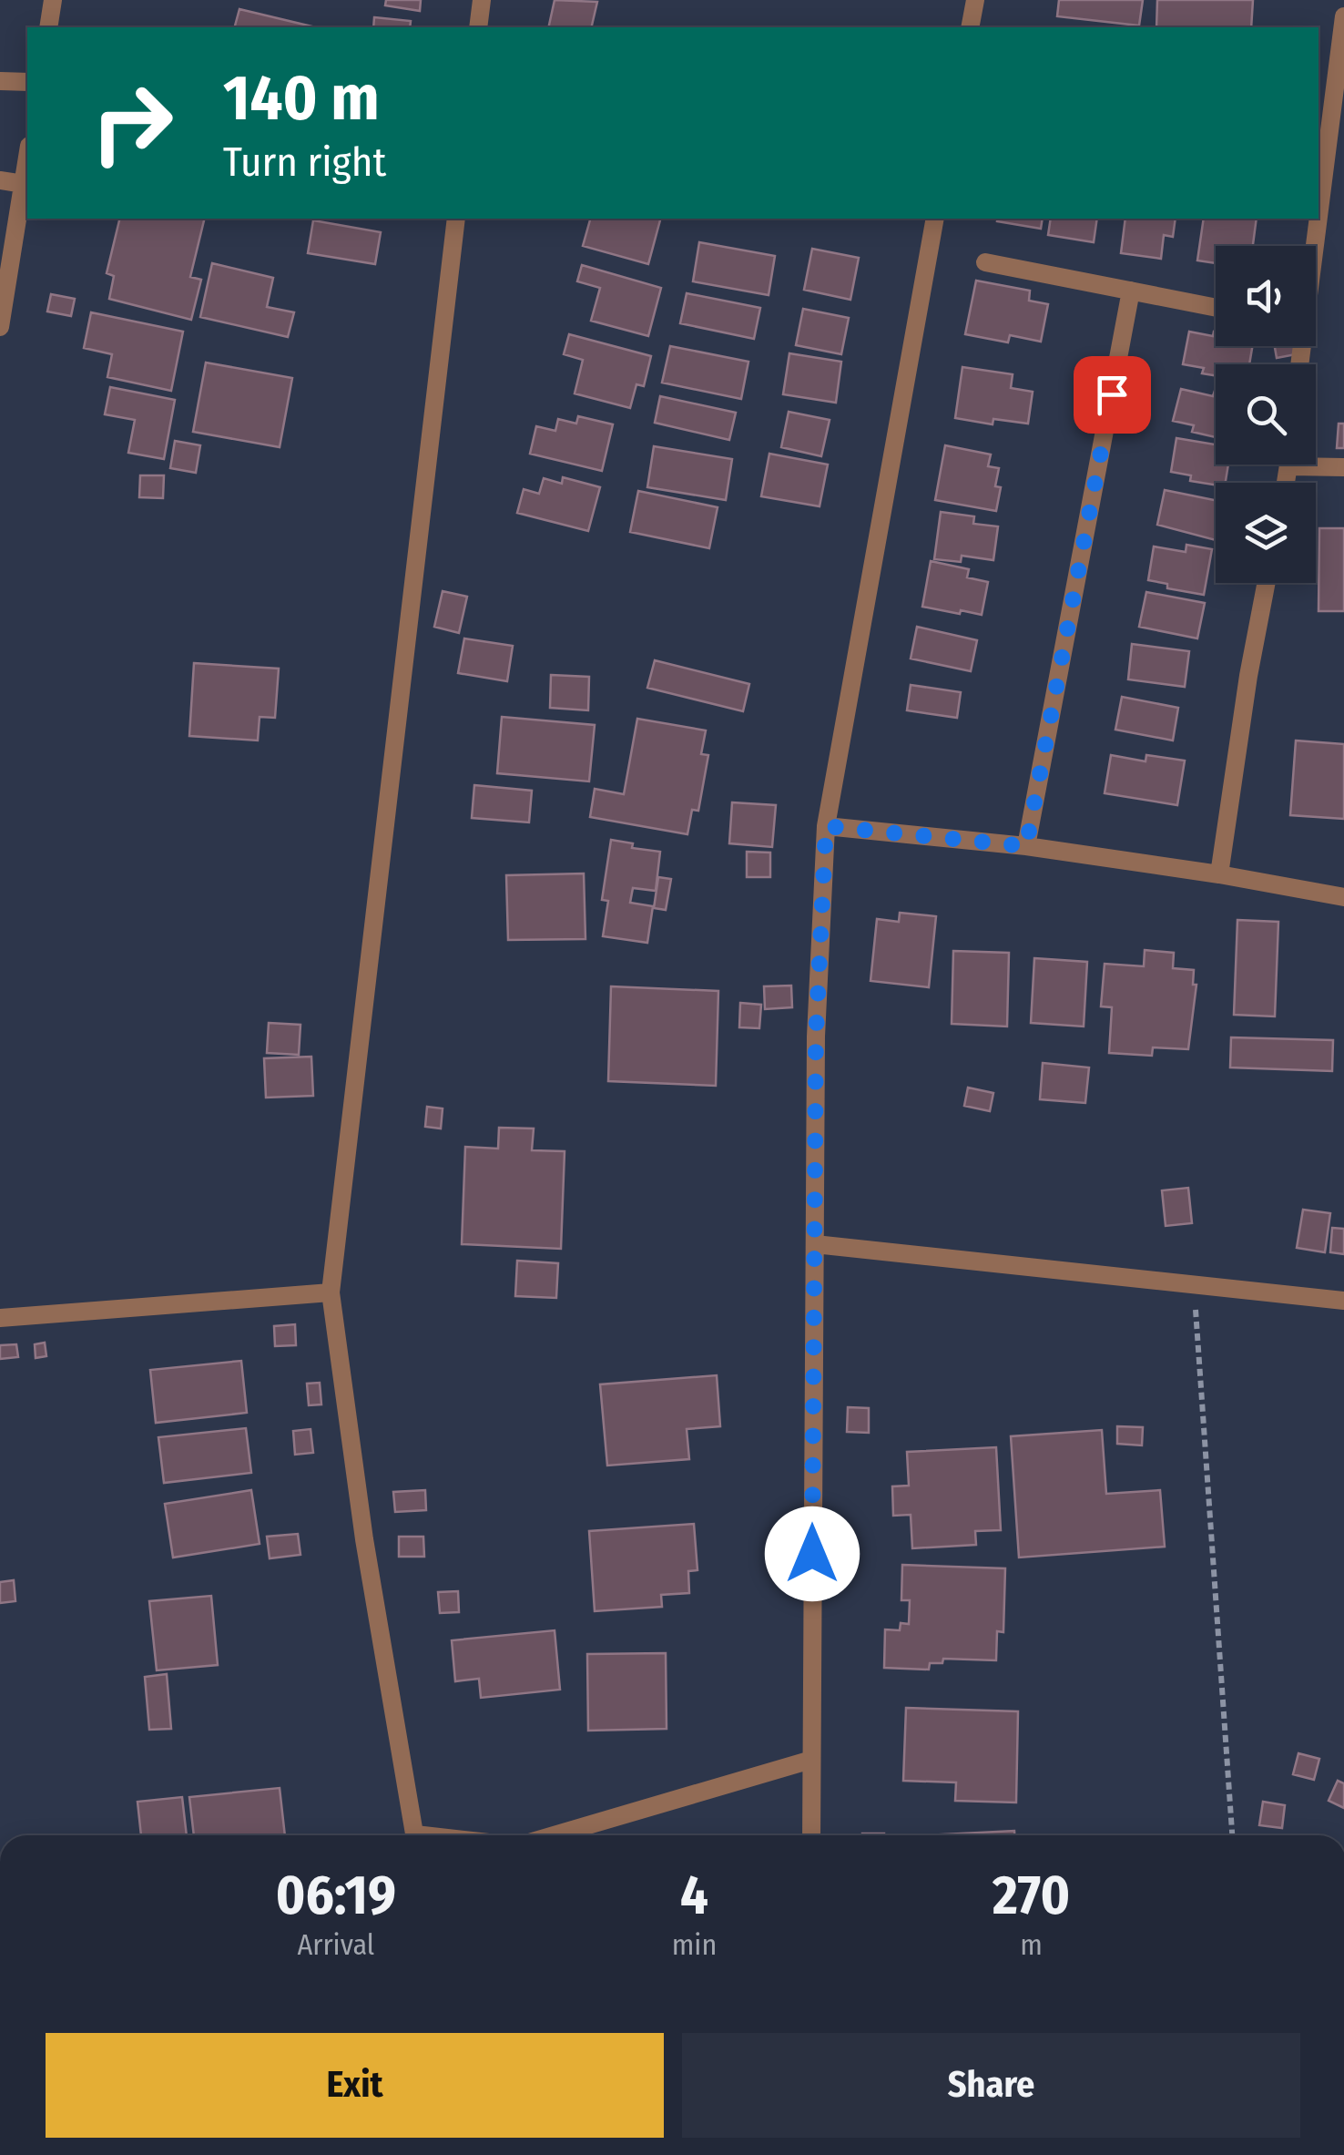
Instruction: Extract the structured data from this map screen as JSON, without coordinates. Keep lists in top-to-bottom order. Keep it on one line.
{"page":{"turn":["140 m","Turn right"],"eta":["06:19","Arrival","4","min","270","m"],"buttons":["Exit","Share"]}}
